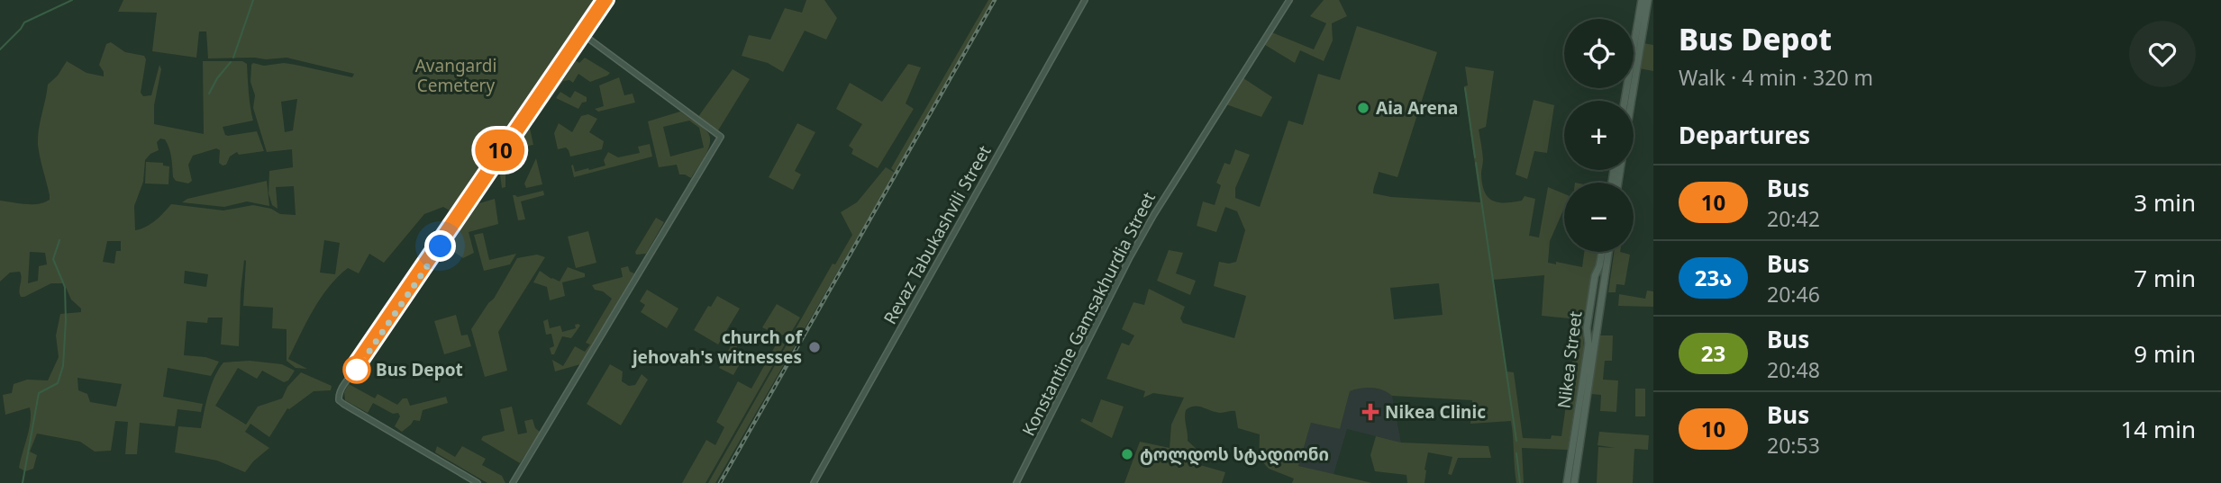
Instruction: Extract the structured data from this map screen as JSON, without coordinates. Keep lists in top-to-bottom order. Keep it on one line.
{"streets":{"main road":["Revaz Tabukashvili Street","Konstantine Gamsakhurdia Street","Nikea Street"]},"parks":["Avangardi Cemetery"],"places":{"other":["Aia Arena","church of jehovah's witnesses","Bus Depot","ტოლდოს სტადიონი"],"health":["Nikea Clinic"]},"lines":["bus line 10"],"page":{"on_map":"10","heading":[["Bus Depot","Walk · 4 min · 320 m"],"Departures"],"map_buttons":["+","−"],"list":[{"mark":"10","name":"Bus","note":"20:42","value":"3 min"},{"mark":"23ა","name":"Bus","note":"20:46","value":"7 min"},{"mark":"23","name":"Bus","note":"20:48","value":"9 min"},{"mark":"10","name":"Bus","note":"20:53","value":"14 min"}]}}
